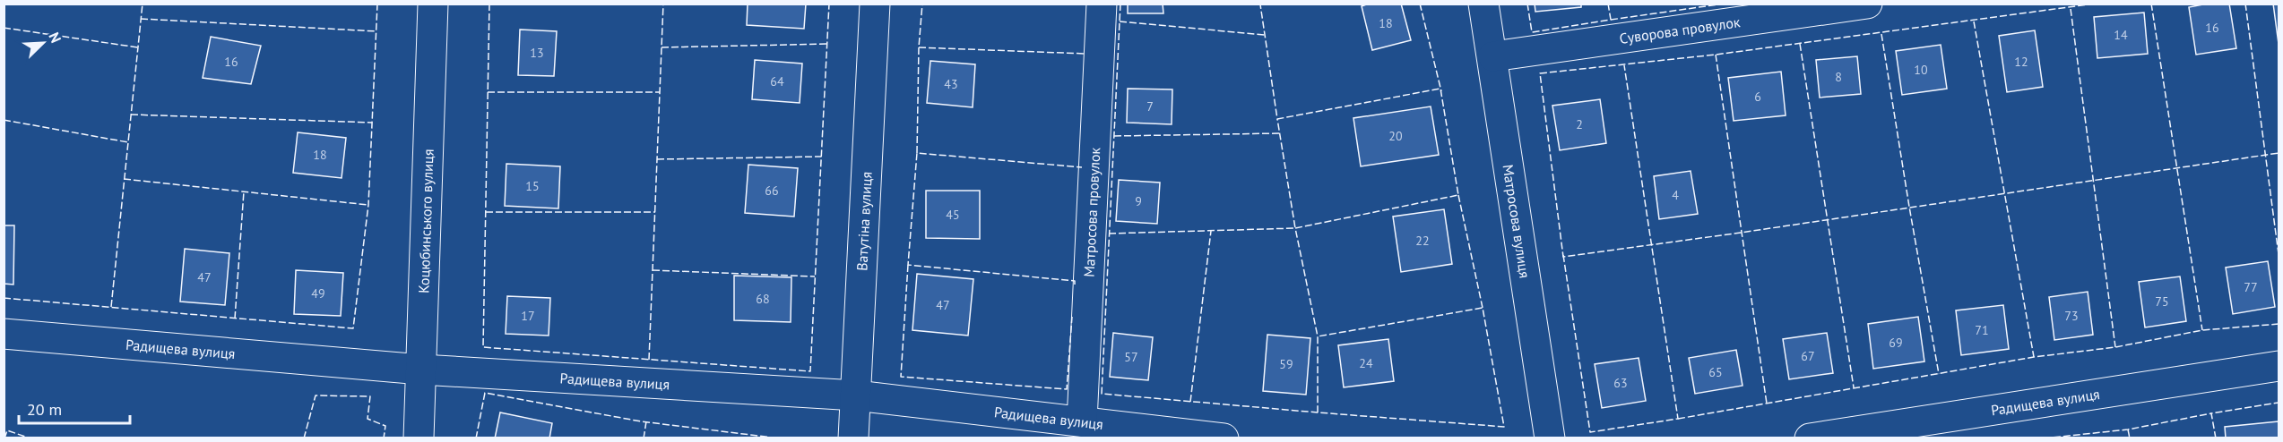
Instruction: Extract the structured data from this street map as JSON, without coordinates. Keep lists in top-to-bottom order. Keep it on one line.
{"streets":{"street":["Суворова провулок","Матросова провулок","Коцюбинського вулиця","Ватутіна вулиця","Матросова вулиця","Радищева вулиця"]},"crossings":[["Суворова провулок","Матросова вулиця"],["Матросова провулок","Радищева вулиця"],["Коцюбинського вулиця","Радищева вулиця"],["Ватутіна вулиця","Радищева вулиця"]],"house_numbers":["18","16","14","13","16","12","10","8","64","43","6","7","2","20","18","15","66","4","9","45","22","47","77","49","68","75","47","17","73","71","69","67","57","24","59","65","63"],"scale_bar":"20 m","north":"top right"}
